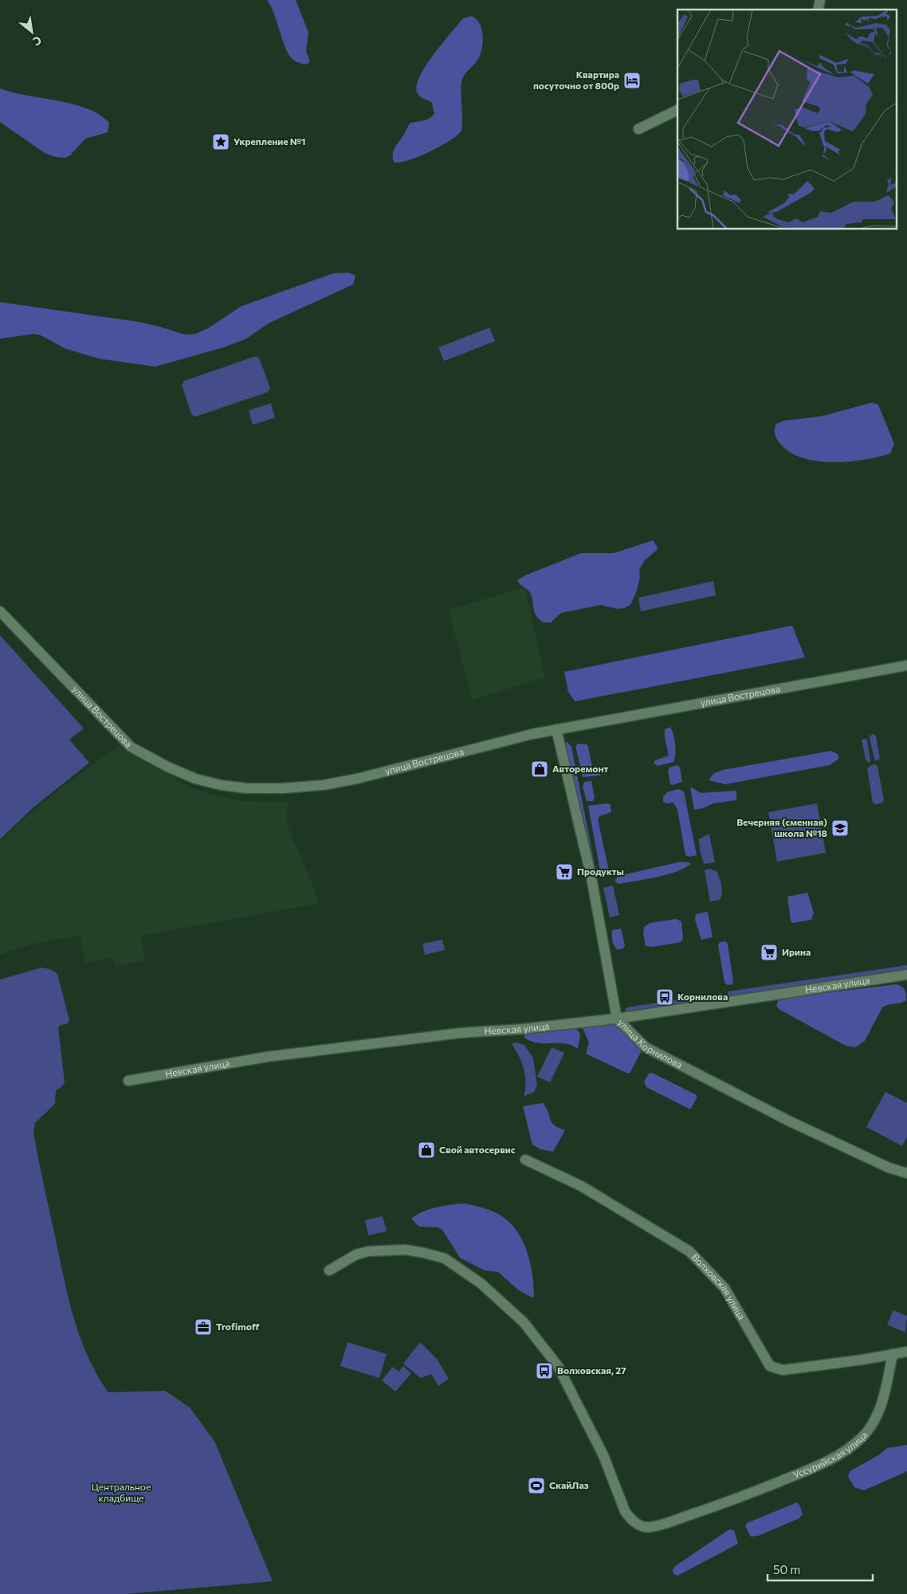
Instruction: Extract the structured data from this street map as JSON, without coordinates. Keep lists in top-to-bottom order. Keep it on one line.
{"streets":{"street":["улица Вострецова","Невская улица","улица Корнилова","Волховская улица","Уссурийская улица"]},"crossings":[["улица Вострецова","улица Корнилова"],["Невская улица","улица Корнилова"],["Волховская улица","Уссурийская улица"]],"parks":["Центральное кладбище"],"places":{"hotel":["Квартира посуточно от 800р"],"place":["Укрепление №1"],"shop":["Авторемонт","Свой автосервис"],"school or university":["Вечерняя (сменная) школа №18"],"supermarket":["Продукты","Ирина"],"bus stop":["Корнилова","Волховская, 27"],"office":["Trofimoff"],"sports":["СкайЛаз"]},"scale_bar":"50 m","north":"bottom right"}
